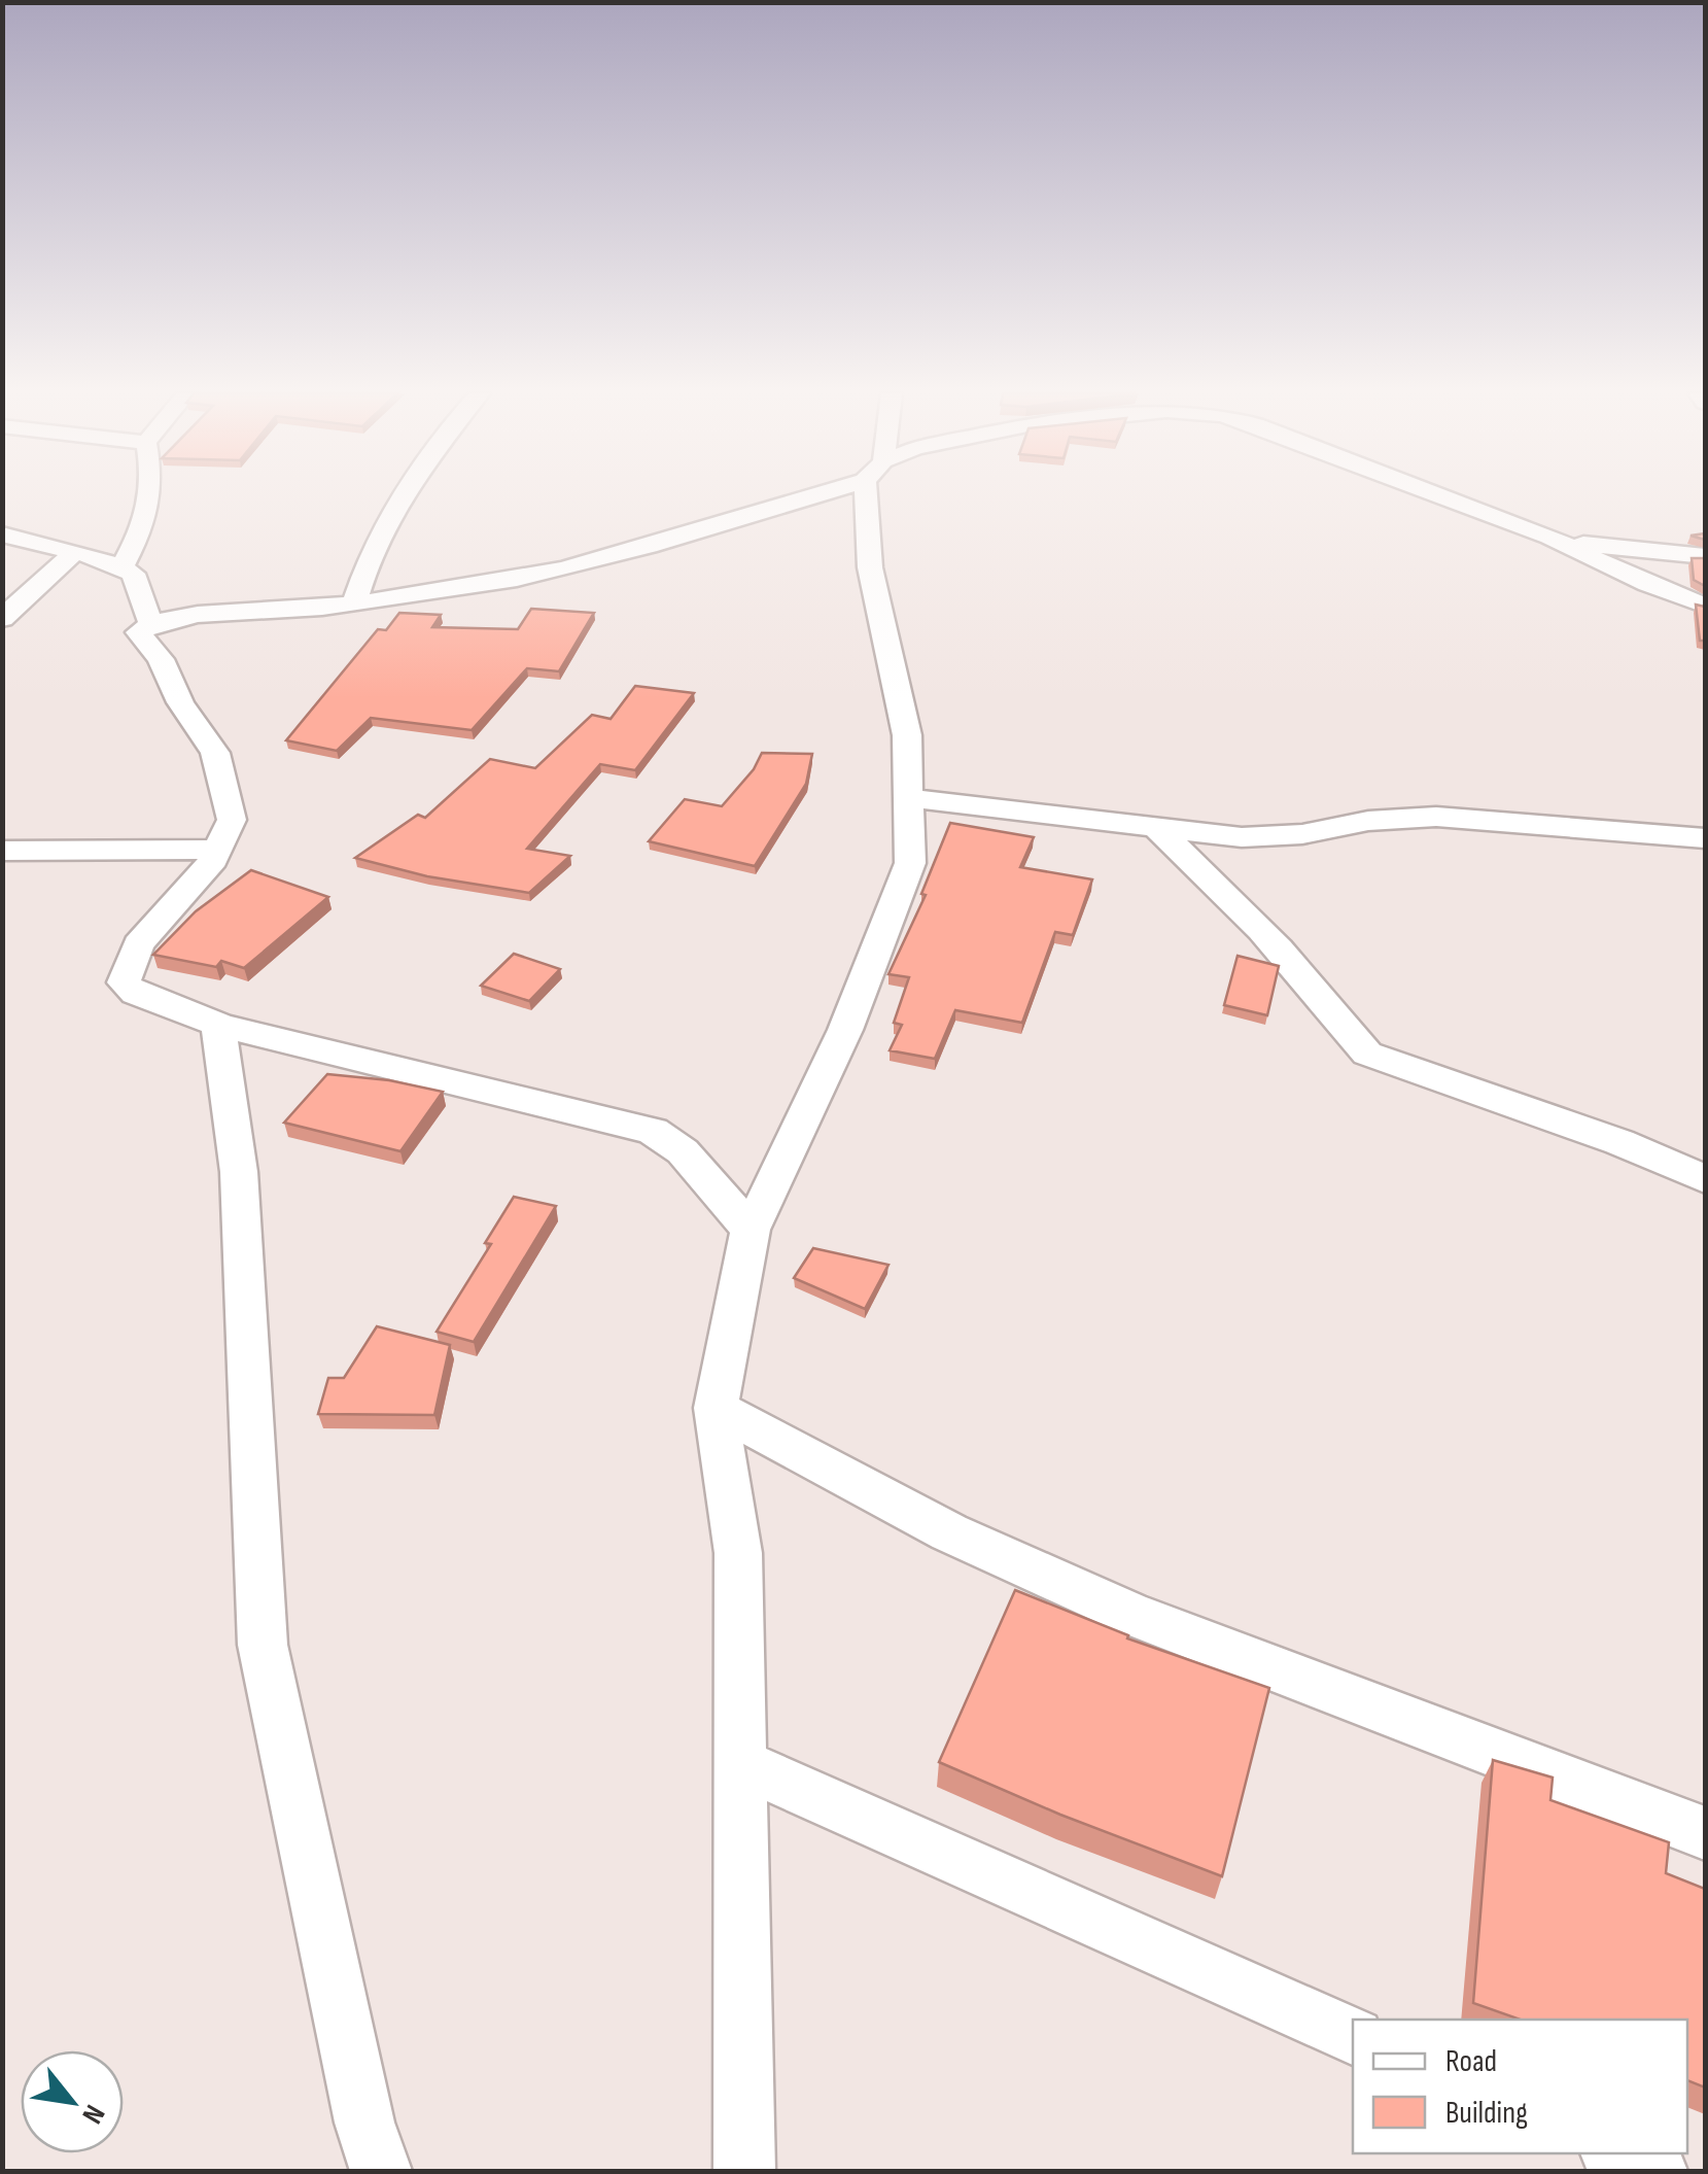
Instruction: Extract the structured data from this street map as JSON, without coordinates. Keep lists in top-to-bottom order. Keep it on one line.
{"legend":["Road","Building"],"north":"bottom right"}
